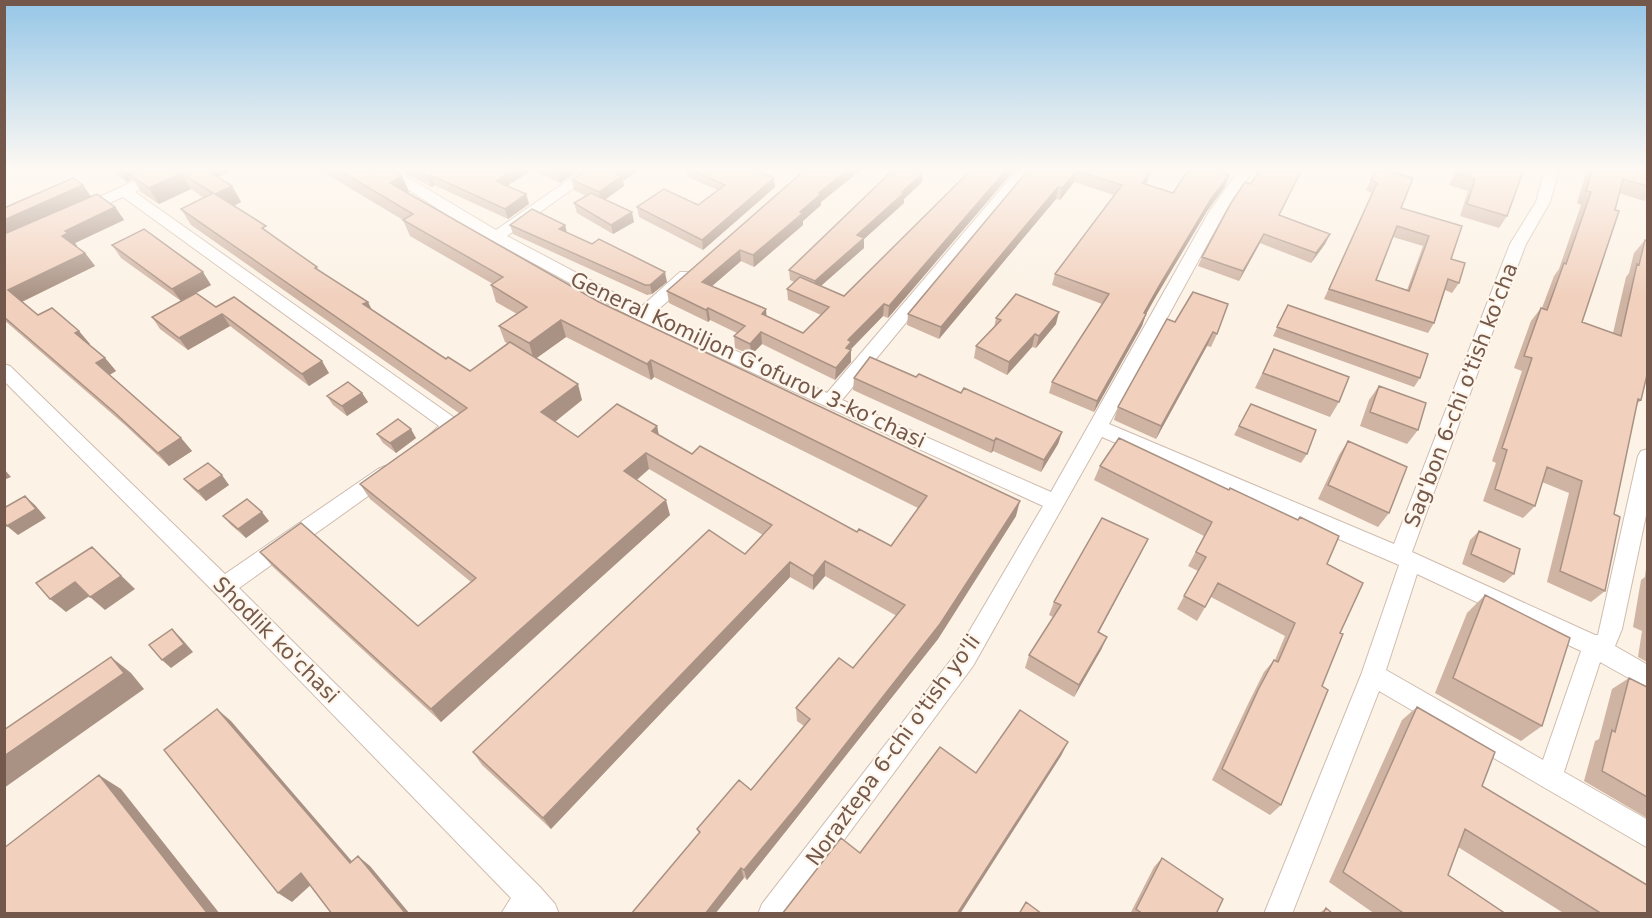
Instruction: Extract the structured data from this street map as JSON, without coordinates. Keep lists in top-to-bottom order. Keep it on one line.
{"streets":{"street":["General Komiljon Gʻofurov 3-koʻchasi","Sag'bon 6-chi o'tish ko'cha","Shodlik ko'chasi","Noraztepa 6-chi o'tish yo'li"]},"crossings":[["General Komiljon Gʻofurov 3-koʻchasi","Noraztepa 6-chi o'tish yo'li"]]}
